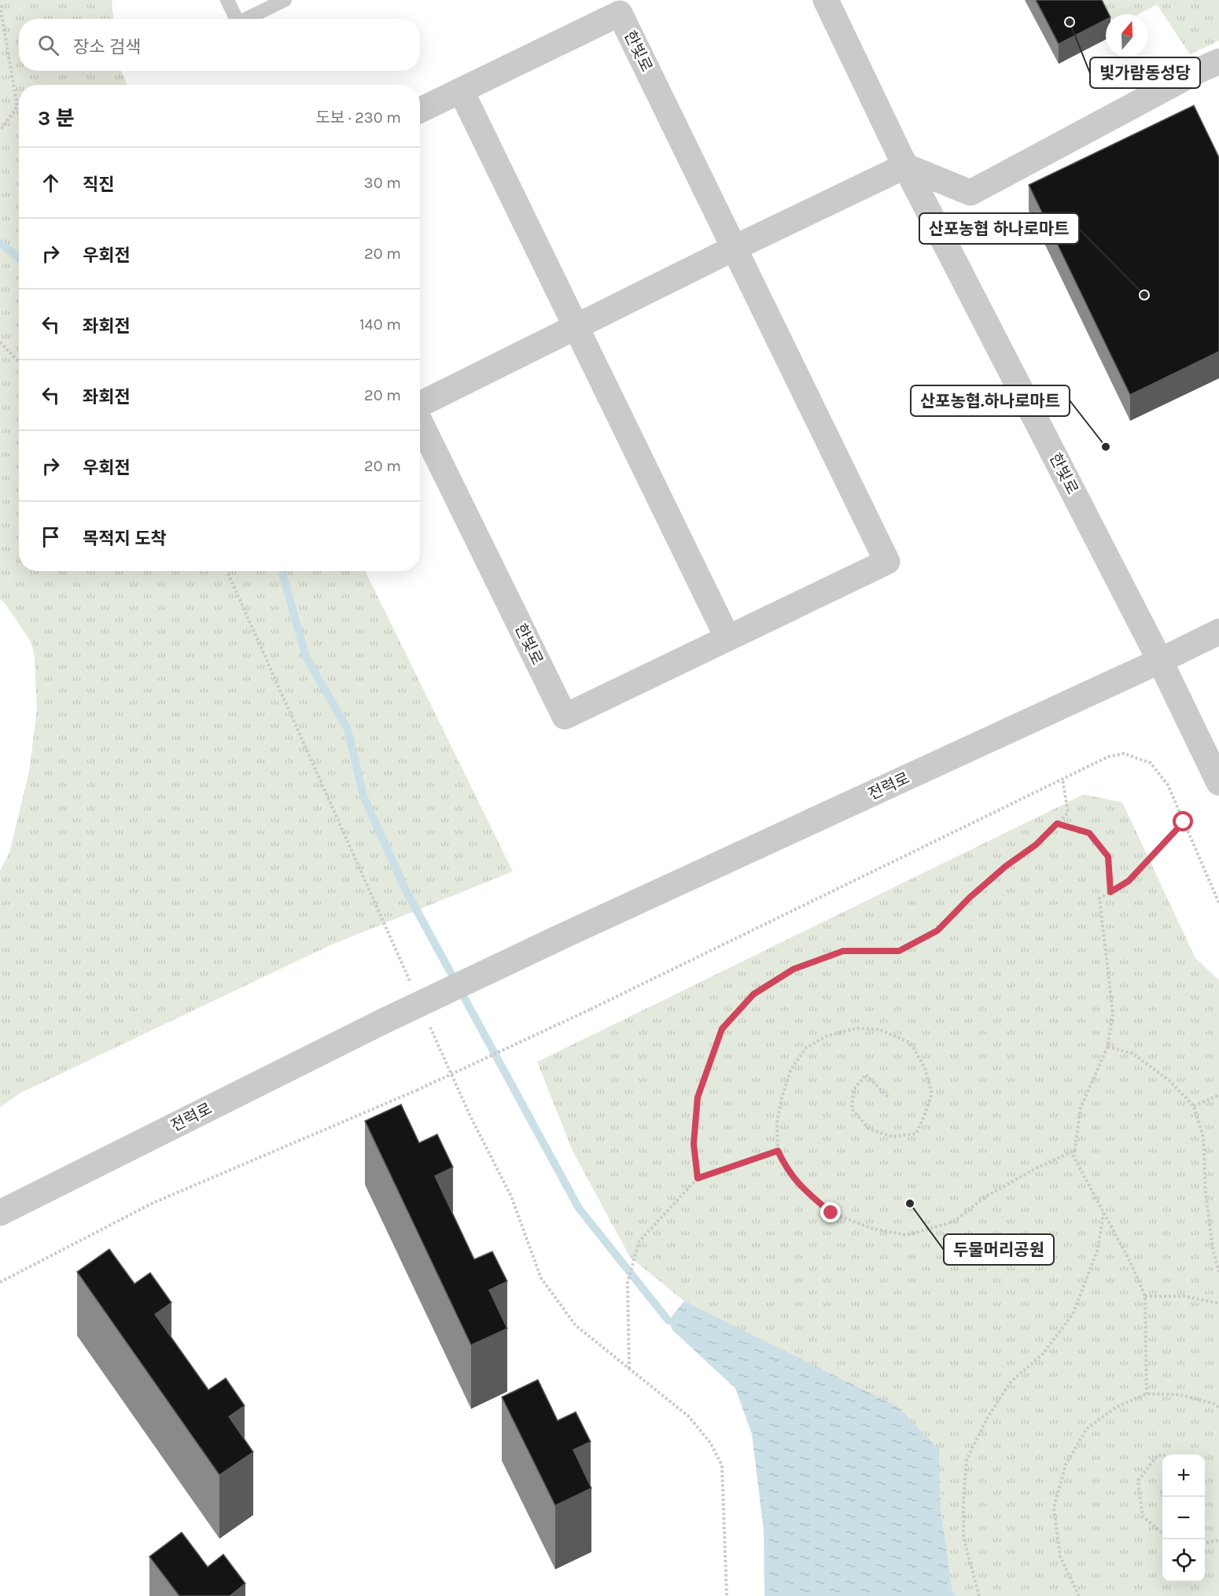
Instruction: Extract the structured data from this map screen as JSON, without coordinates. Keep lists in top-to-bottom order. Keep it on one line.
{"streets":{"street":["한빛로","전력로"]},"crossings":[["한빛로","전력로"]],"places":["빛가람동성당","산포농협 하나로마트","산포농협.하나로마트","두물머리공원"],"north":"top","page":{"search":"장소 검색","heading":["3 분","도보 · 230 m"],"list":[["직진","30 m"],["우회전","20 m"],["좌회전","140 m"],["좌회전","20 m"],["우회전","20 m"],"목적지 도착"],"map_buttons":["+","−"]}}
